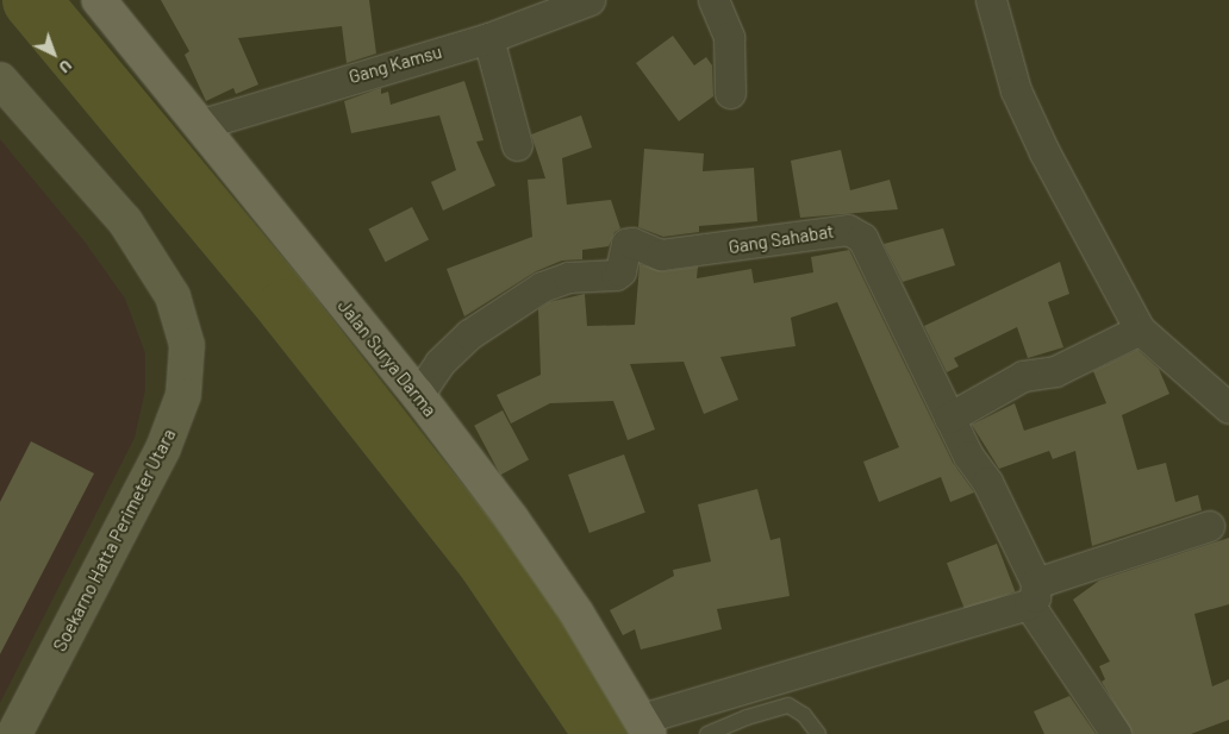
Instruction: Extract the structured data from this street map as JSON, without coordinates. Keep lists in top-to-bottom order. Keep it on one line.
{"streets":{"main road":["Jalan Surya Darma","Soekarno Hatta Perimeter Utara"],"street":["Gang Kamsu","Gang Sahabat"]},"crossings":[["Gang Kamsu","Jalan Surya Darma"],["Gang Sahabat","Jalan Surya Darma"]],"north":"bottom right"}
